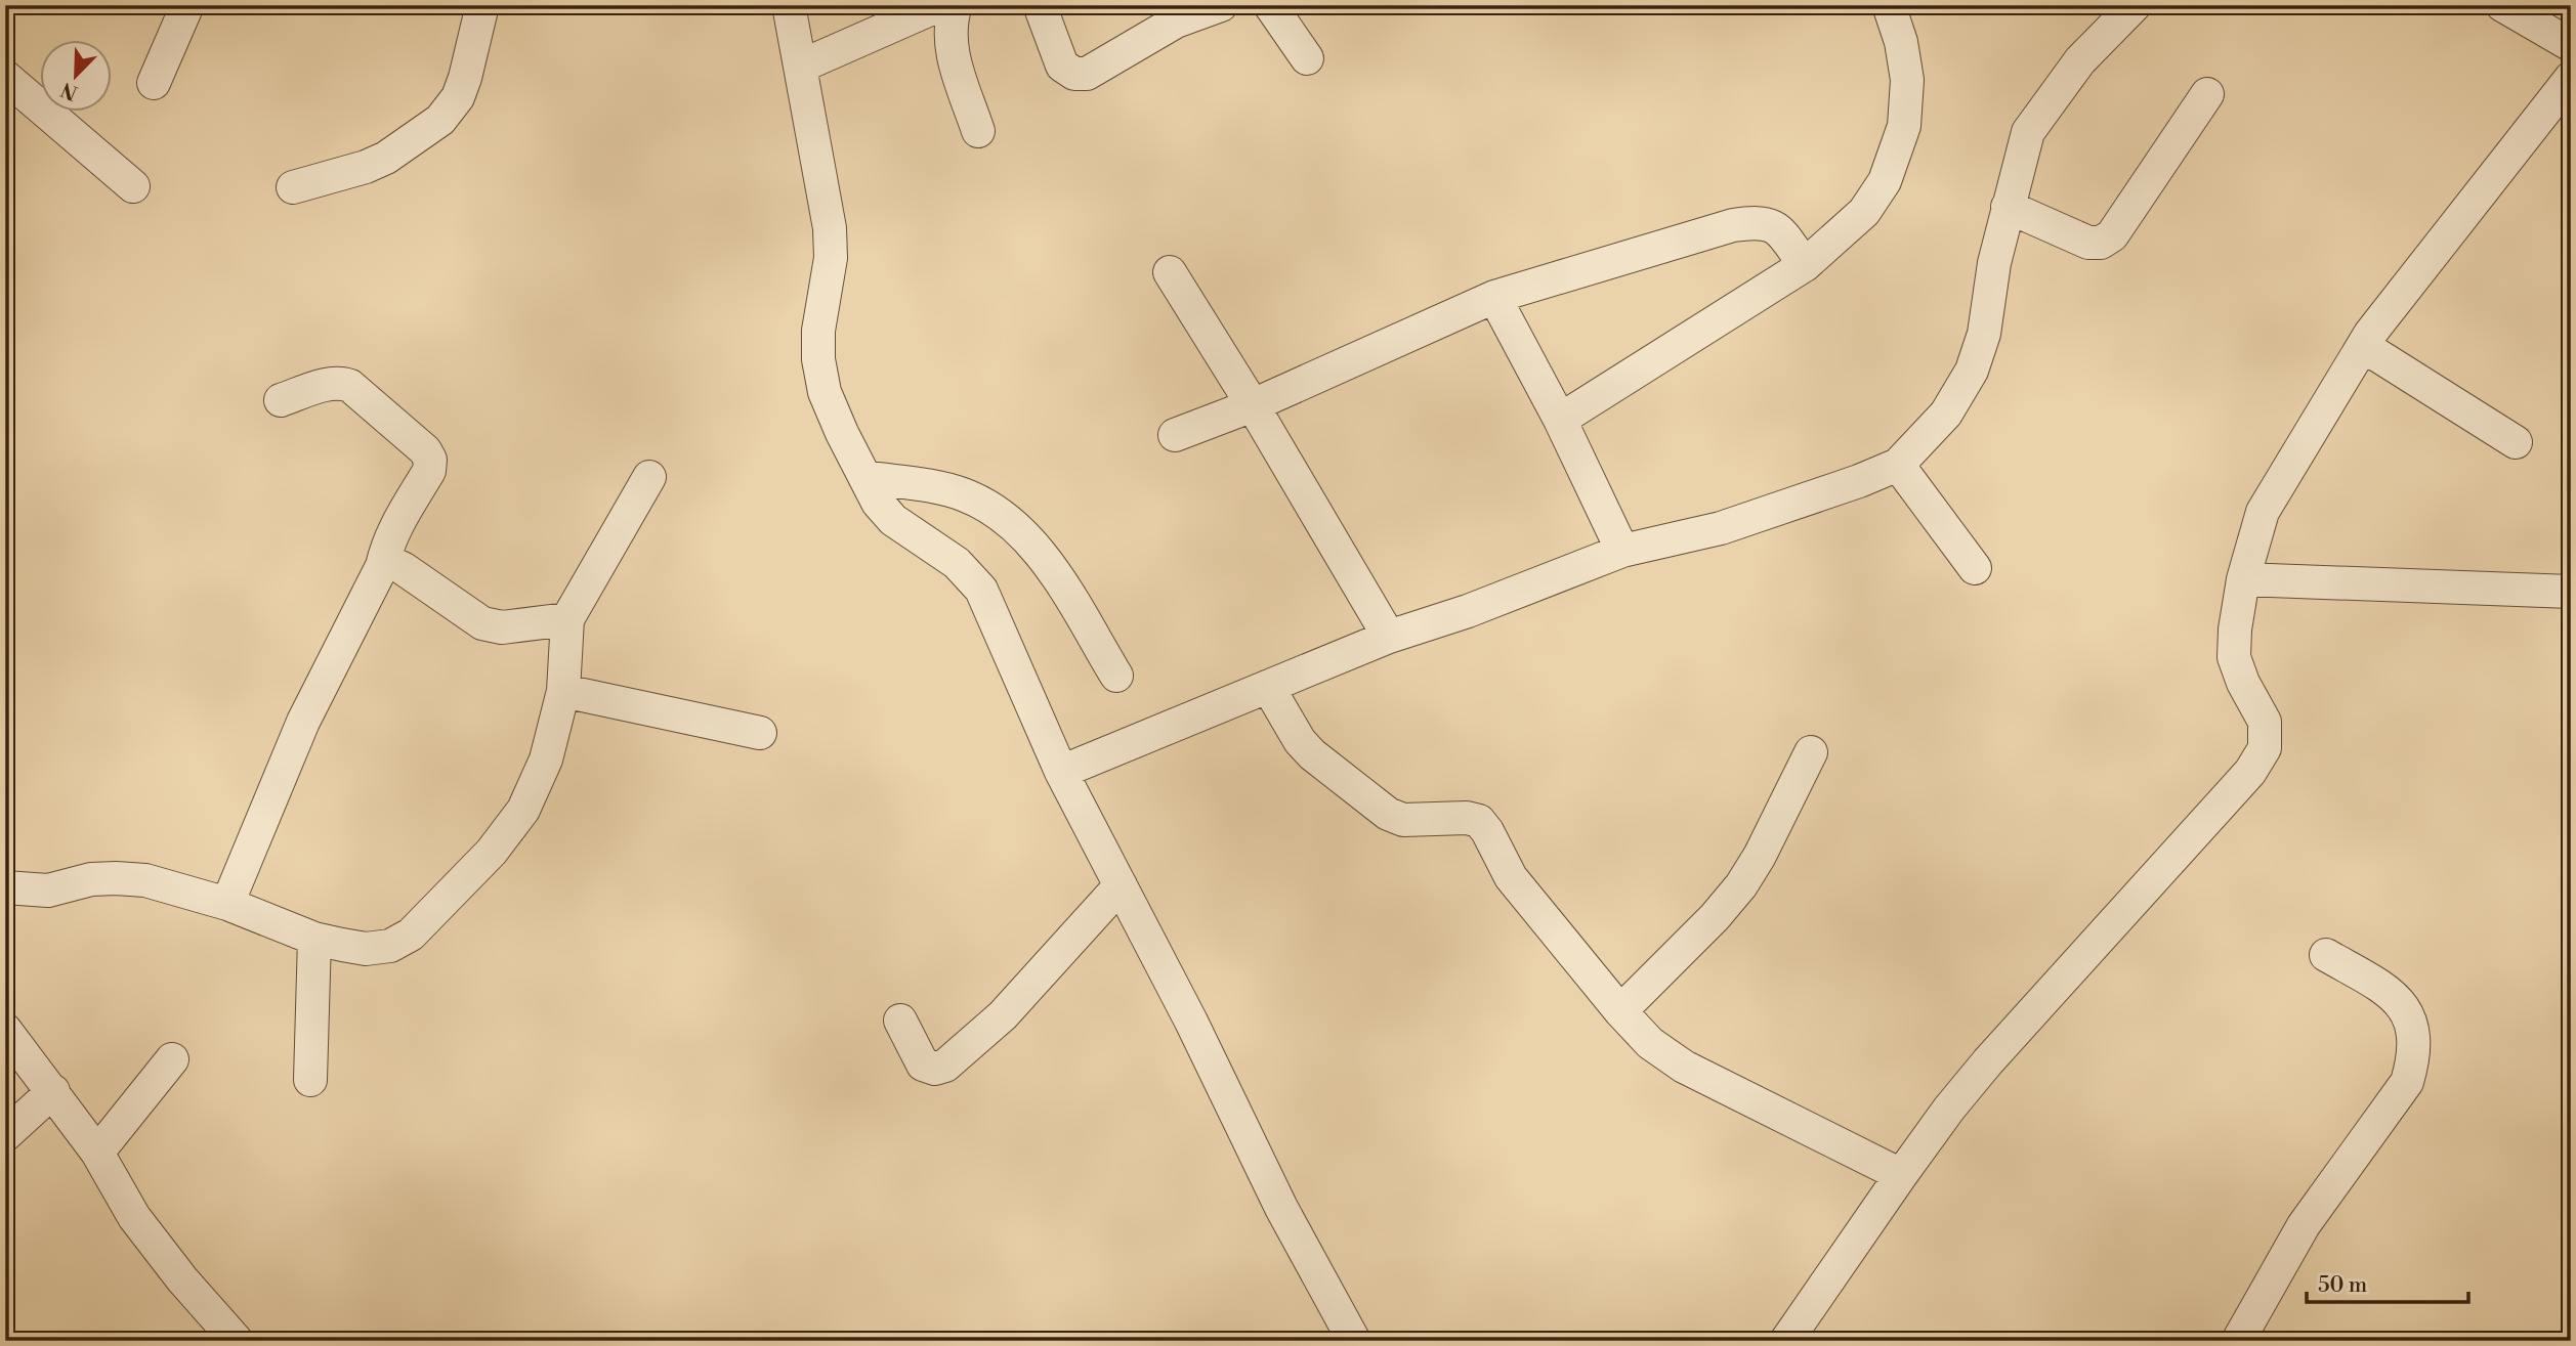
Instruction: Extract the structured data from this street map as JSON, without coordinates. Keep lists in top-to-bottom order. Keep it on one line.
{"scale_bar":"50 m","north":"bottom left"}
